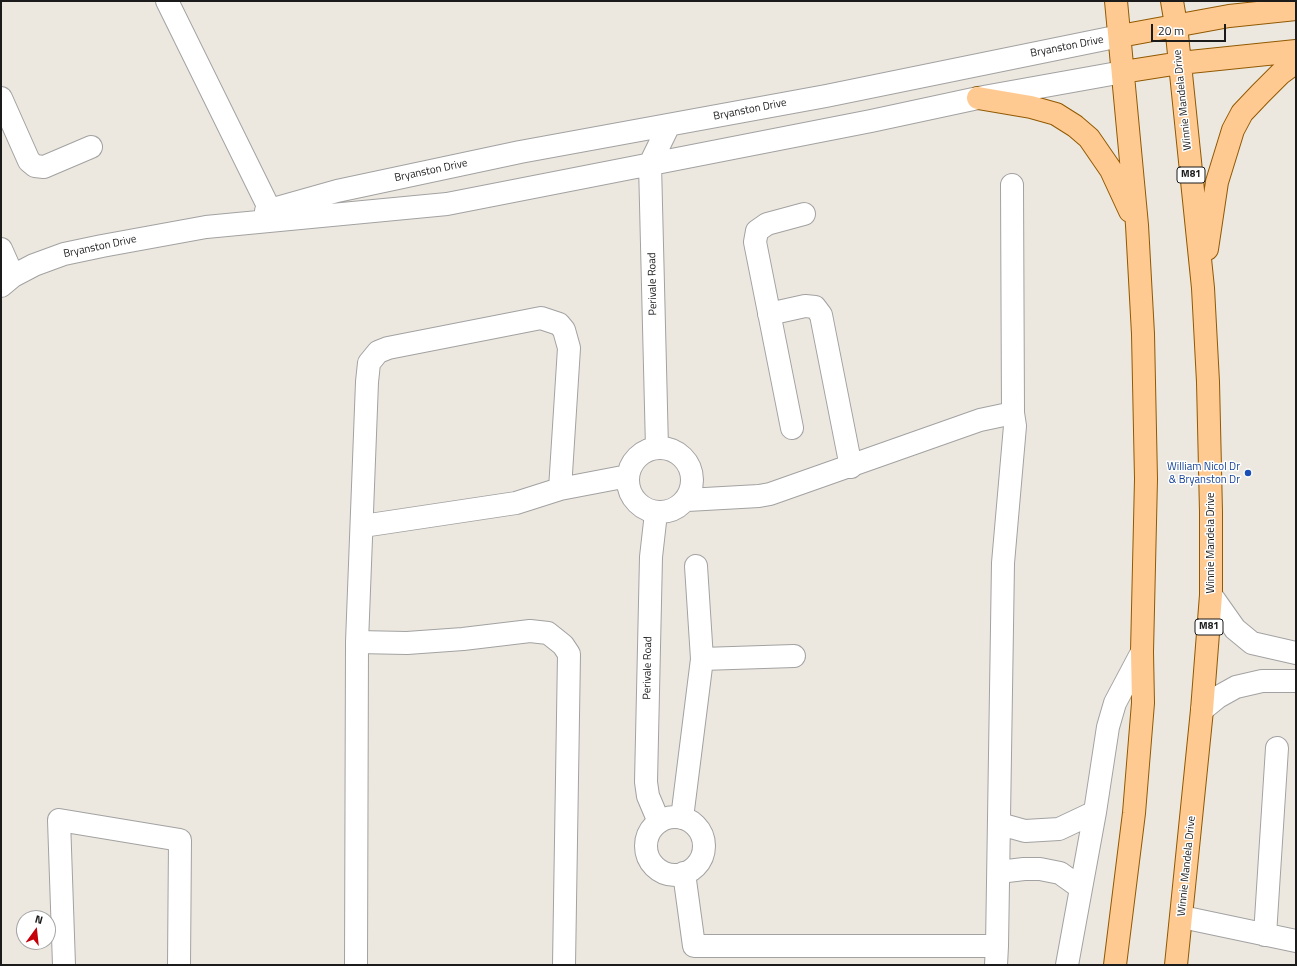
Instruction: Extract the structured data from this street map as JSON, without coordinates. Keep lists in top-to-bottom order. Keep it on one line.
{"streets":{"main road":["Bryanston Drive","Winnie Mandela Drive","M81"],"street":["Perivale Road"]},"crossings":[["Bryanston Drive","Winnie Mandela Drive"],["Bryanston Drive","Perivale Road"]],"places":["William Nicol Dr & Bryanston Dr"],"scale_bar":"20 m","north":"top"}
